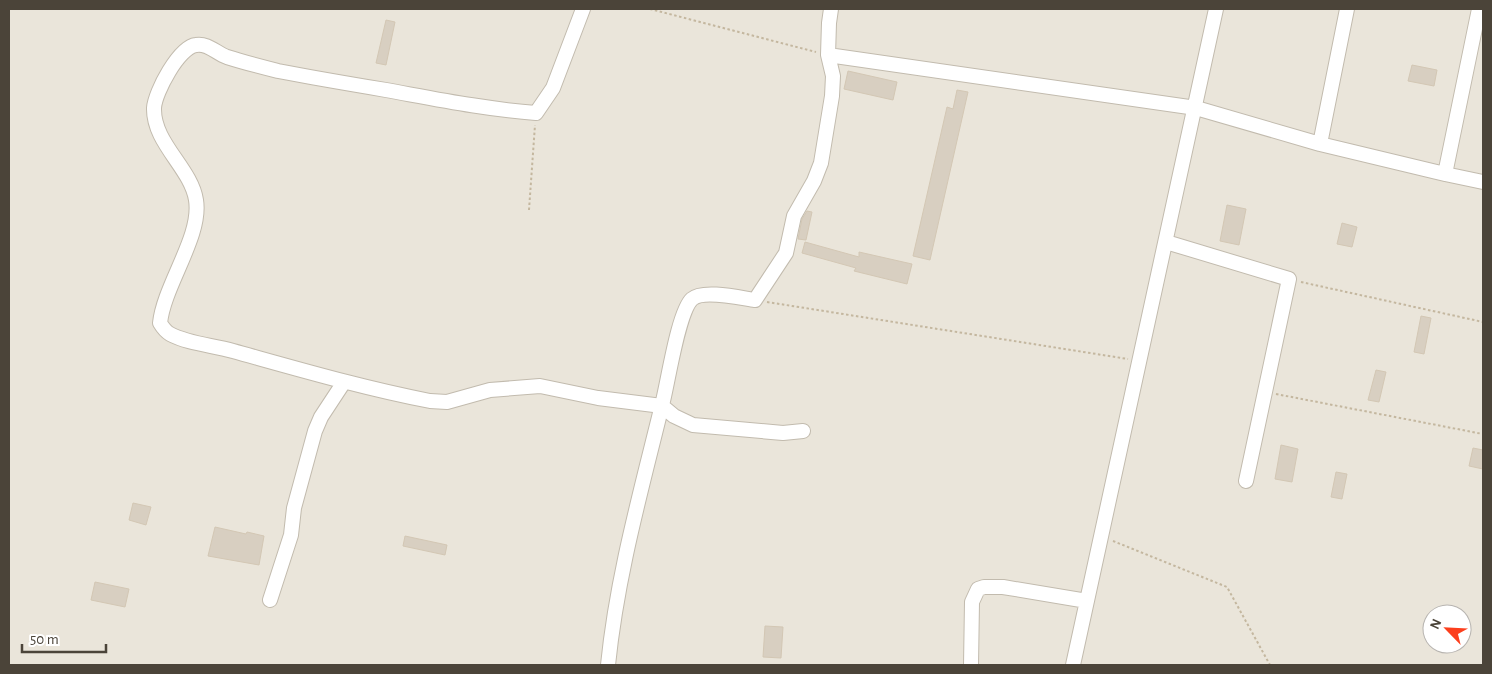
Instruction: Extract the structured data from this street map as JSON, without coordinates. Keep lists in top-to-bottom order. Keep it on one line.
{"scale_bar":"50 m","north":"top left"}
